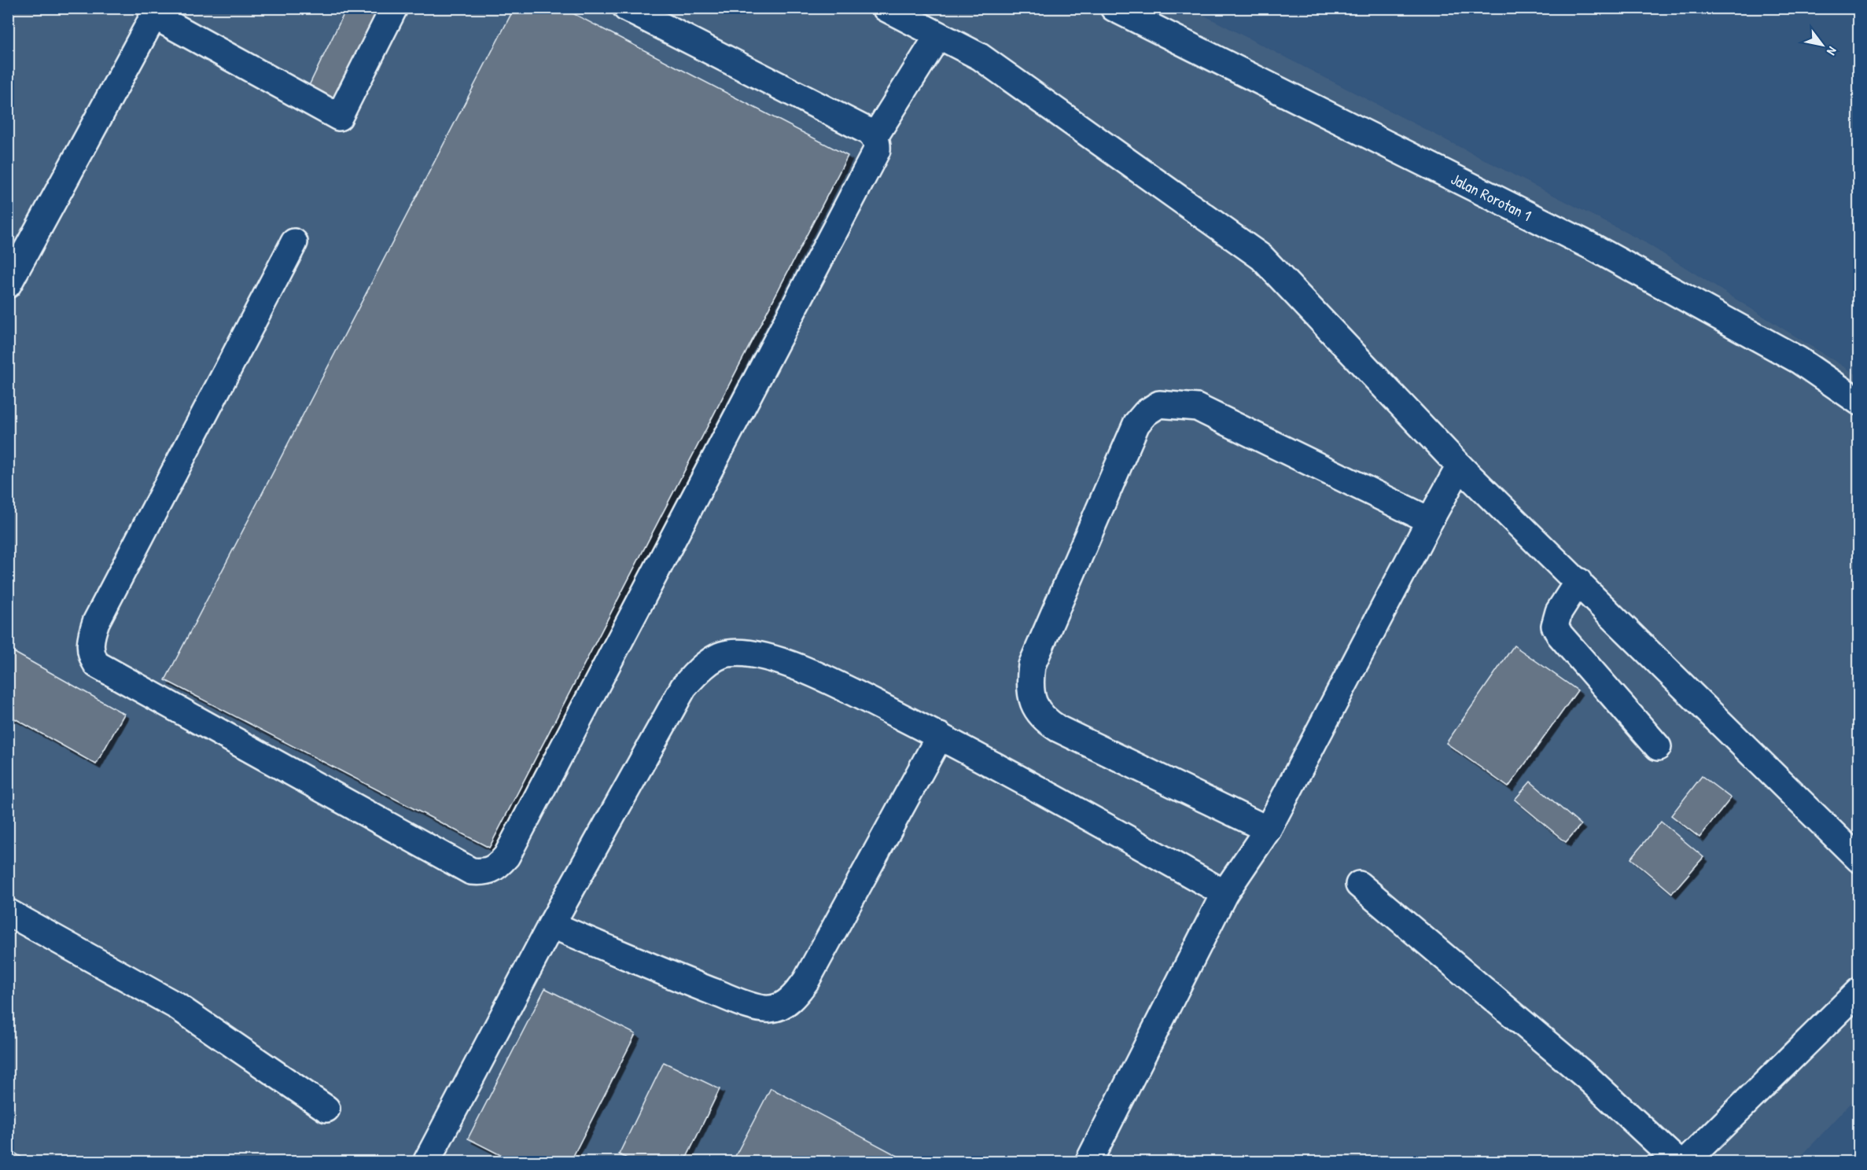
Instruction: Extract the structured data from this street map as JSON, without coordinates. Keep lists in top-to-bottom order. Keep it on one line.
{"streets":{"street":["Jalan Rorotan 1"]},"north":"bottom right"}
